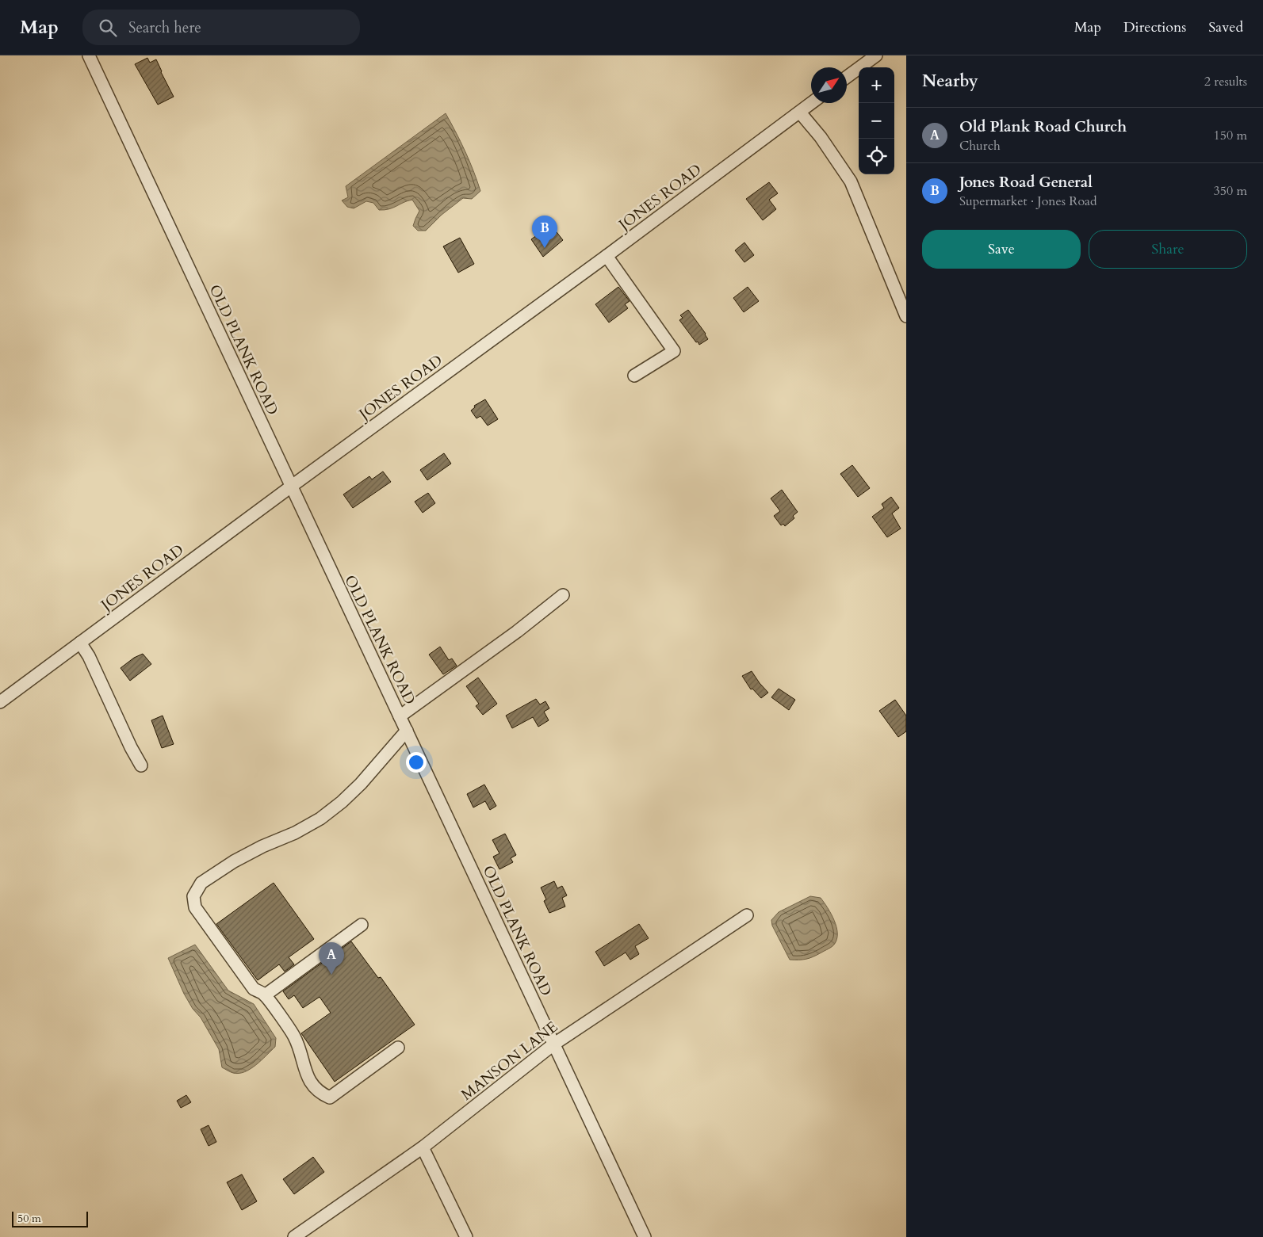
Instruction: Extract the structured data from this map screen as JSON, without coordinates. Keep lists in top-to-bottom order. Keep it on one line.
{"streets":{"street":["JONES ROAD","OLD PLANK ROAD","MANSON LANE"]},"crossings":[["JONES ROAD","OLD PLANK ROAD"],["OLD PLANK ROAD","MANSON LANE"]],"scale_bar":"50 m","north":"top right","page":{"header":"Map","search":"Search here","nav":["Map","Directions","Saved"],"heading":["Nearby","2 results"],"map_buttons":["+","−"],"list":[{"mark":"A","name":"Old Plank Road Church","note":"Church","value":"150 m"},{"mark":"B","name":"Jones Road General","note":"Supermarket · Jones Road","value":"350 m"}],"pins":["B","A"],"buttons":["Save","Share"],"scale":"50 m"}}
